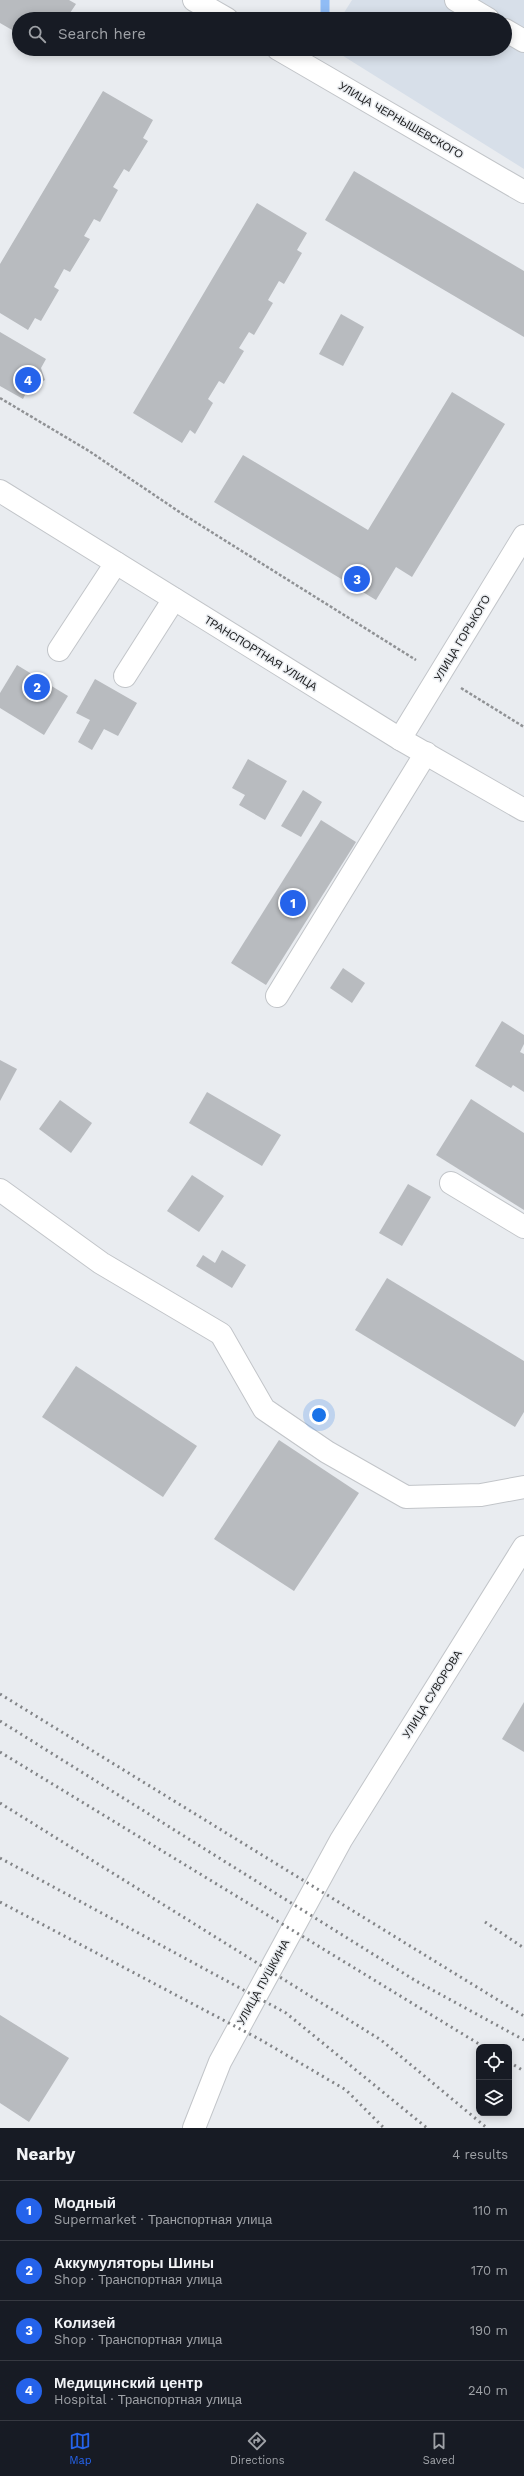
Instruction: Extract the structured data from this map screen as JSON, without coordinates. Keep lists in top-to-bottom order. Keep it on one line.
{"streets":{"street":["УЛИЦА ЧЕРНЫШЕВСКОГО","УЛИЦА ГОРЬКОГО","ТРАНСПОРТНАЯ УЛИЦА","УЛИЦА СУВОРОВА","УЛИЦА ПУШКИНА"]},"crossings":[["УЛИЦА ГОРЬКОГО","ТРАНСПОРТНАЯ УЛИЦА"],["УЛИЦА СУВОРОВА","УЛИЦА ПУШКИНА"]],"page":{"search":"Search here","pins":["4","3","2","1"],"heading":["Nearby","4 results"],"list":[{"mark":"1","name":"Модный","note":"Supermarket · Транспортная улица","value":"110 m"},{"mark":"2","name":"Аккумуляторы Шины","note":"Shop · Транспортная улица","value":"170 m"},{"mark":"3","name":"Колизей","note":"Shop · Транспортная улица","value":"190 m"},{"mark":"4","name":"Медицинский центр","note":"Hospital · Транспортная улица","value":"240 m"}],"nav":["Map","Directions","Saved"]}}
